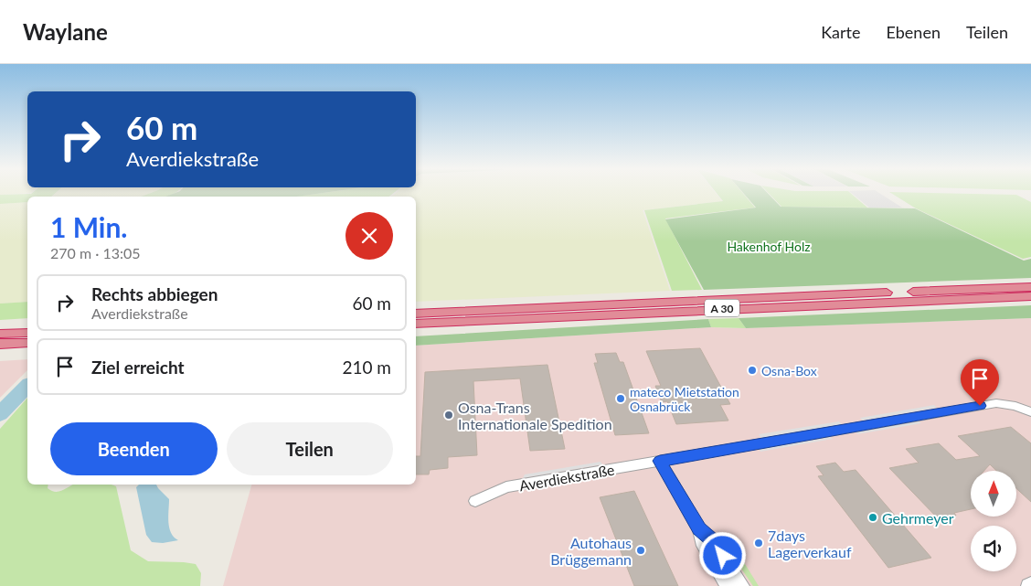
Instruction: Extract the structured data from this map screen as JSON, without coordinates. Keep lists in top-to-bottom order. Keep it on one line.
{"streets":{"highway":["A 30"],"street":["Averdiekstraße"]},"parks":["Hakenhof Holz"],"places":["Osna-Box","mateco Mietstation Osnabrück","Osna-Trans Internationale Spedition","Gehrmeyer","7days Lagerverkauf","Autohaus Brüggemann"],"north":"top","page":{"header":"Waylane","nav":["Karte","Ebenen","Teilen"],"turn":["60 m","Averdiekstraße"],"heading":["1 Min.","270 m · 13:05"],"list":[{"name":"Rechts abbiegen","note":"Averdiekstraße","value":"60 m"},{"name":"Ziel erreicht","value":"210 m"}],"buttons":["Beenden","Teilen"]}}
